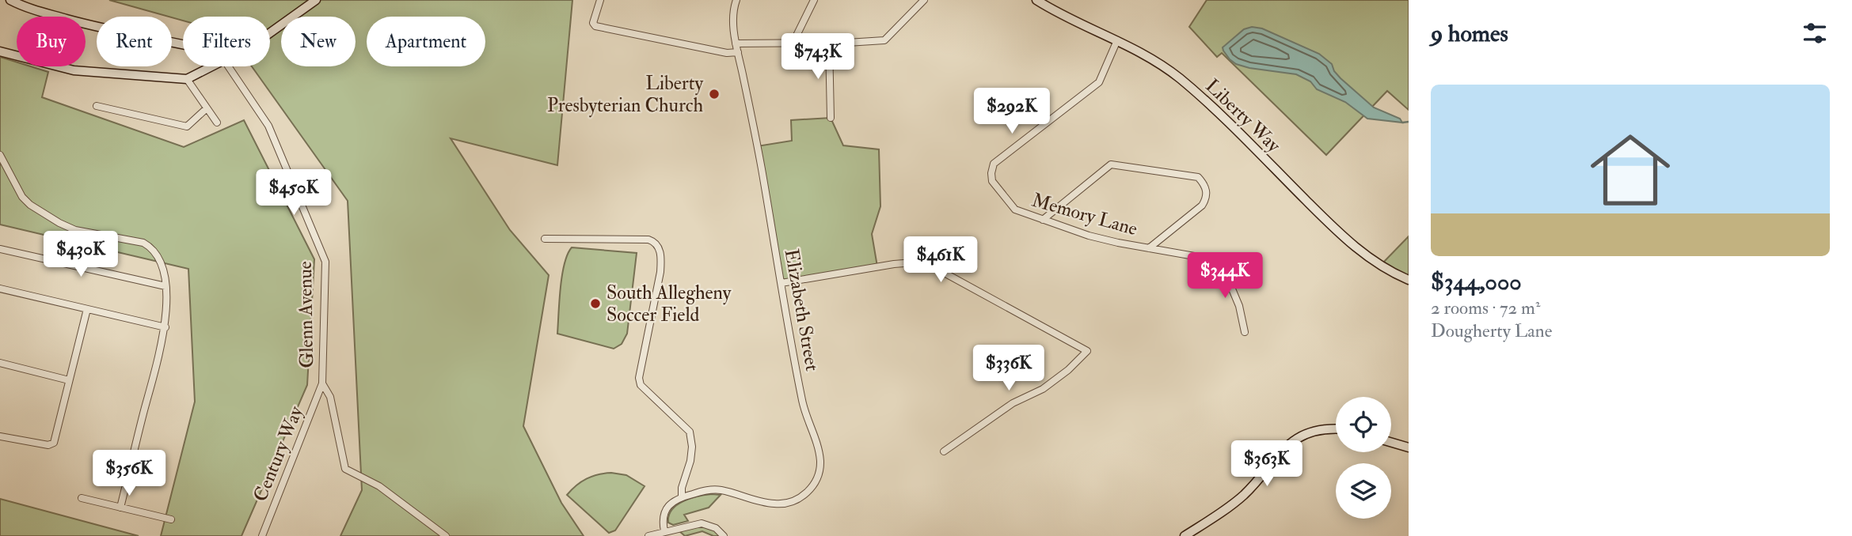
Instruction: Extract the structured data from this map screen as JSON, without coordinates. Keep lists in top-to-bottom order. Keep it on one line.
{"streets":{"street":["Liberty Way","Memory Lane","Elizabeth Street","Glenn Avenue","Century Way"]},"crossings":[["Liberty Way","Memory Lane"],["Glenn Avenue","Century Way"]],"places":["Liberty Presbyterian Church","South Allegheny Soccer Field"],"page":{"heading":"9 homes","chip":["Buy","Rent","Filters","New","Apartment"],"price":["$743K","$292K","$450K","$430K","$461K","$344K","$336K","$363K","$356K"],"list":[{"name":"$344,000","note":"2 rooms · 72 m² · Dougherty Lane"}]}}
